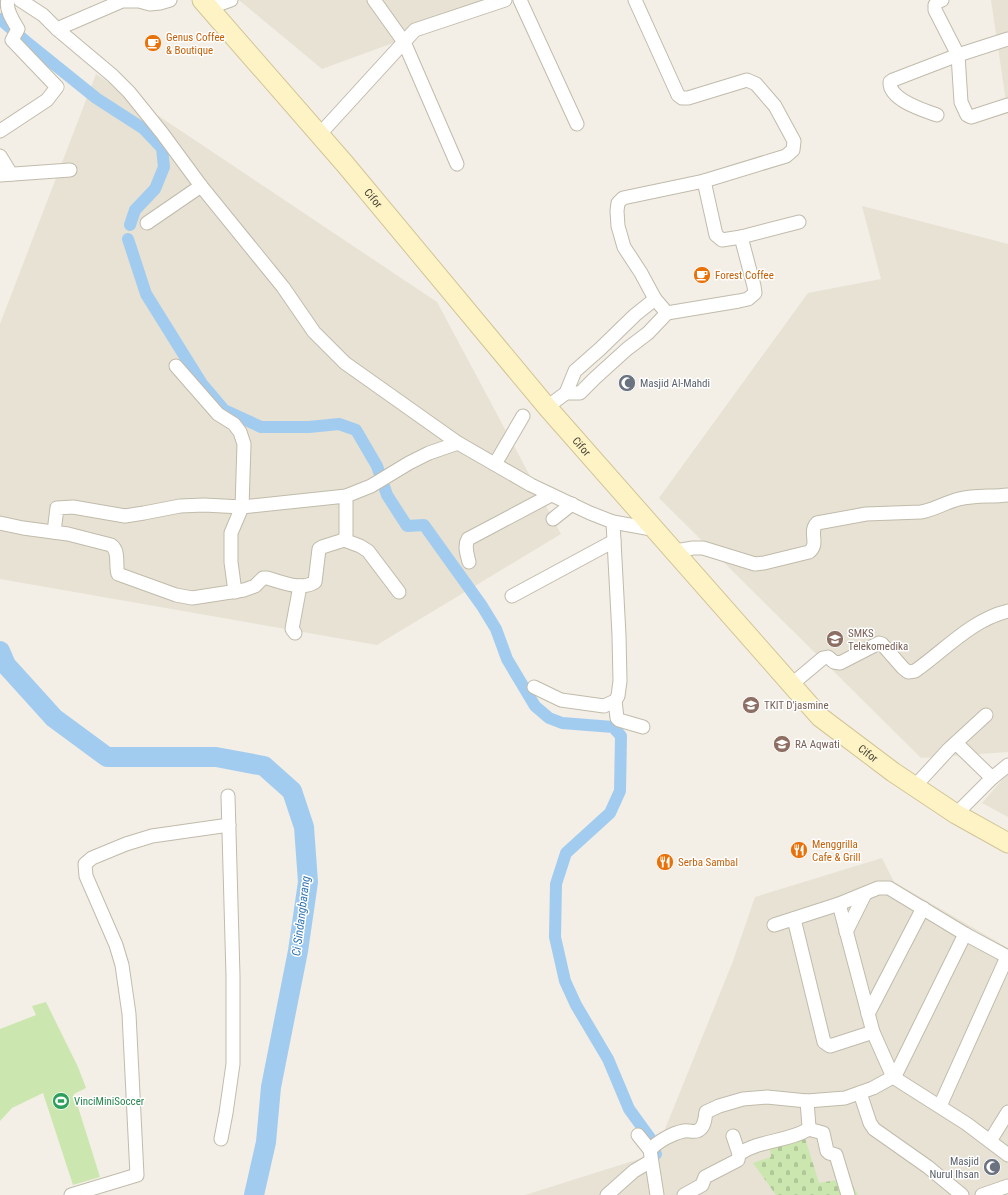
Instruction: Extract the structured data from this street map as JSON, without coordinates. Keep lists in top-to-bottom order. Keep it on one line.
{"streets":{"street":["Cifor"]},"water":["Ci Sindangbarang"],"places":{"cafe":["Genus Coffee & Boutique","Forest Coffee"],"mosque":["Masjid Al-Mahdi","Masjid Nurul Ihsan"],"school or university":["SMKS Telekomedika","TKIT D'jasmine","RA Aqwati"],"restaurant":["Menggrilla Cafe & Grill","Serba Sambal"],"sports":["VinciMiniSoccer"]}}
